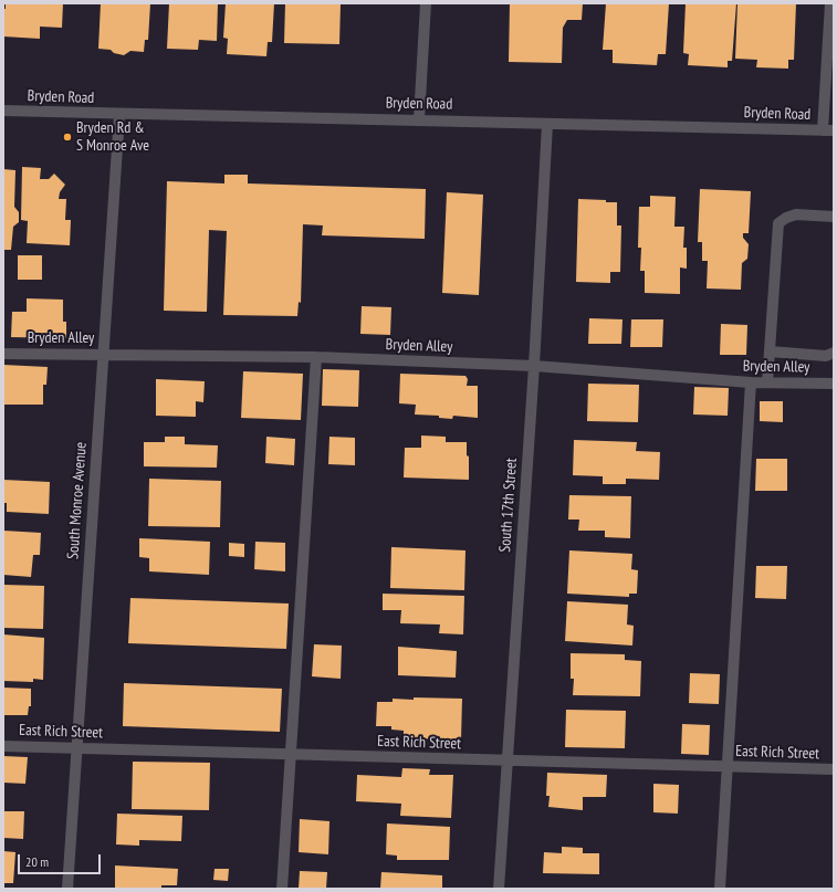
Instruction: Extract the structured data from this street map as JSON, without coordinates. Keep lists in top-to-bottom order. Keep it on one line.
{"streets":{"street":["Bryden Road","Bryden Alley","South Monroe Avenue","South 17th Street","East Rich Street"]},"crossings":[["Bryden Road","South Monroe Avenue"],["Bryden Road","South 17th Street"],["Bryden Alley","South Monroe Avenue"],["Bryden Alley","South 17th Street"],["South Monroe Avenue","East Rich Street"],["South 17th Street","East Rich Street"]],"places":["Bryden Rd & S Monroe Ave"],"scale_bar":"20 m"}
